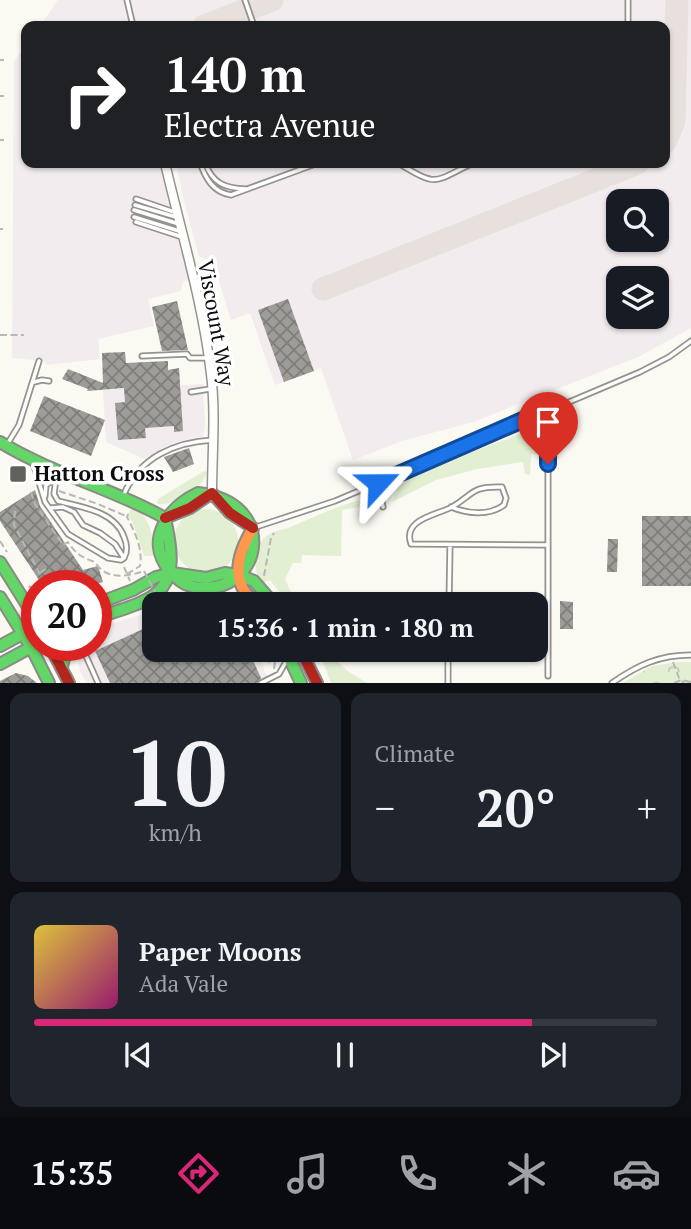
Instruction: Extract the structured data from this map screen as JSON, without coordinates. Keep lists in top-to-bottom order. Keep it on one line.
{"streets":{"street":["Viscount Way"]},"places":{"transit":["Hatton Cross"]},"page":{"turn":["140 m","Electra Avenue"],"limit":"20","trip":"15:36 · 1 min · 180 m","tile":[["10","km/h"],"Climate"],"heat":["−","20°","+"],"song":["Paper Moons","Ada Vale"],"tabs":"15:35"}}
